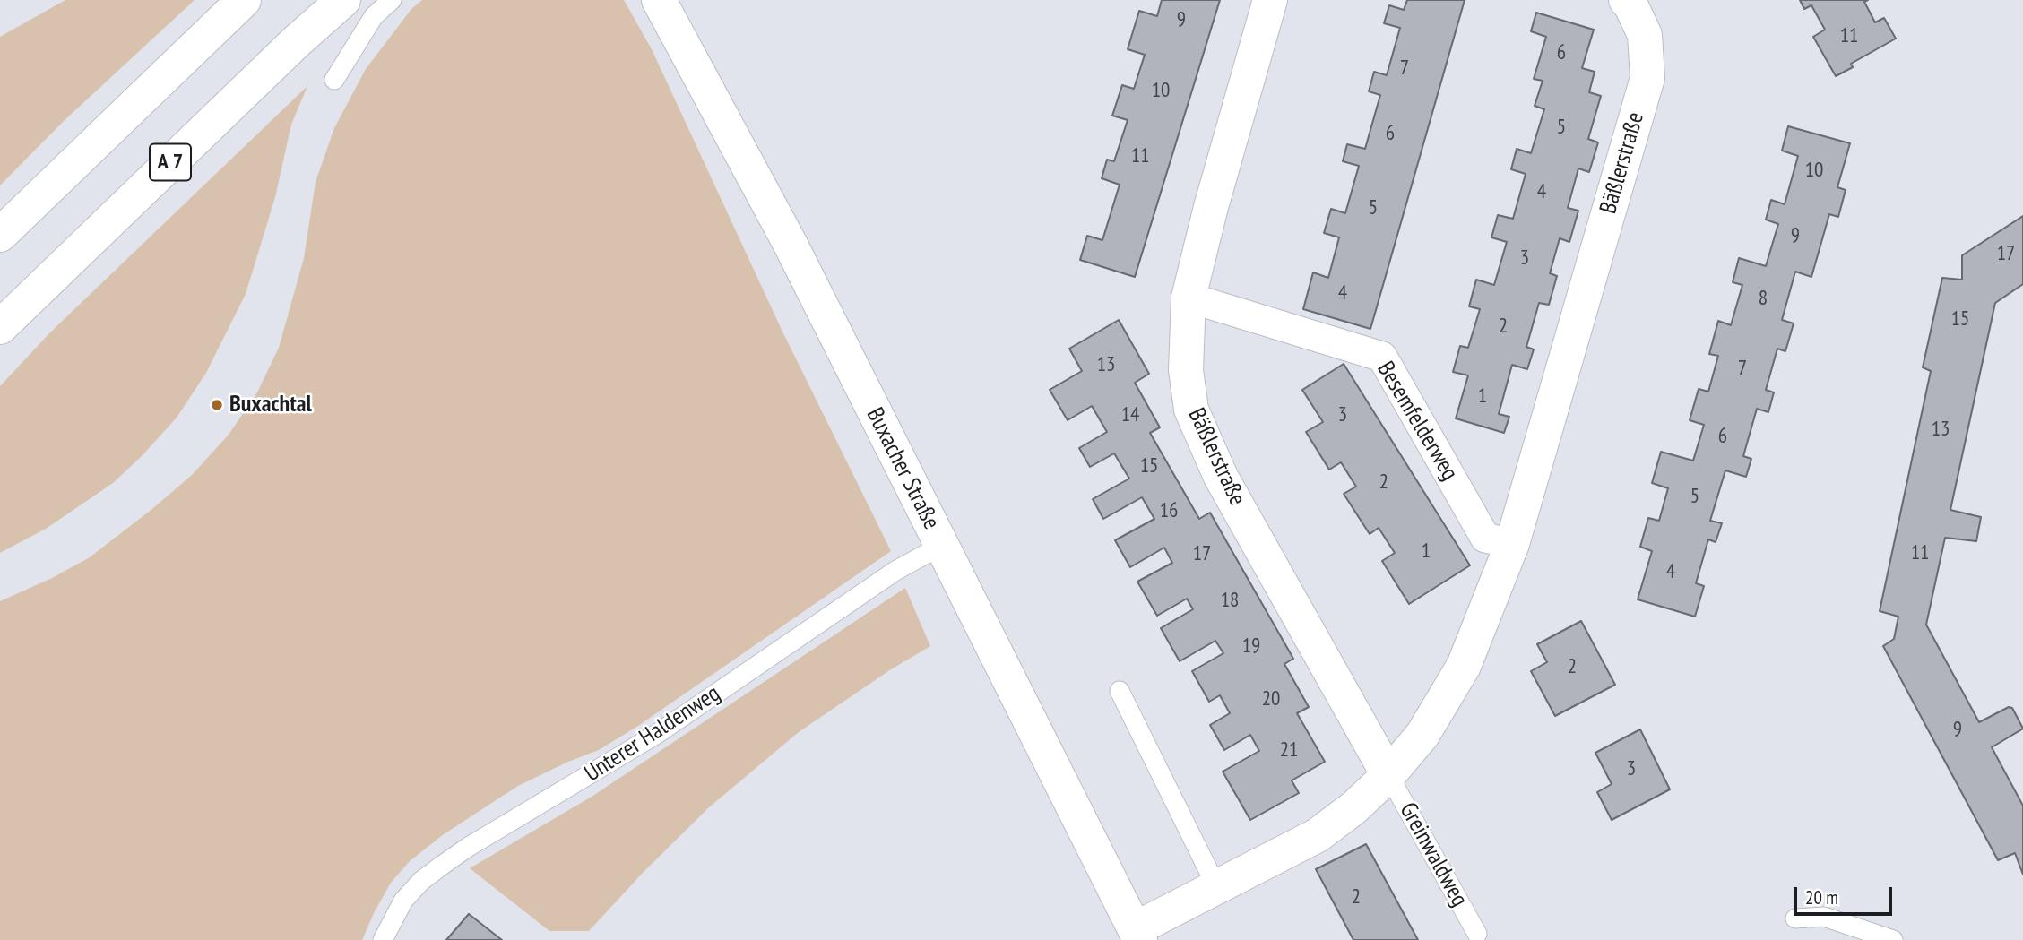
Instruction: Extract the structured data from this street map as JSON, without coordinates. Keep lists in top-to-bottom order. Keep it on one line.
{"streets":{"main road":["A 7","Bäßlerstraße","Buxacher Straße"],"street":["Besemfelderweg"],"lane":["Unterer Haldenweg","Greinwaldweg"]},"crossings":[["Bäßlerstraße","Besemfelderweg"],["Bäßlerstraße","Buxacher Straße"],["Bäßlerstraße","Greinwaldweg"],["Buxacher Straße","Unterer Haldenweg"]],"places":["Buxachtal"],"house_numbers":["9","11","6","7","10","5","6","11","10","4","5","9","17","3","4","8","15","2","13","7","1","14","3","13","6","15","2","5","16","1","11","17","4","18","19","2","20","9","21","3","2"],"scale_bar":"20 m"}
